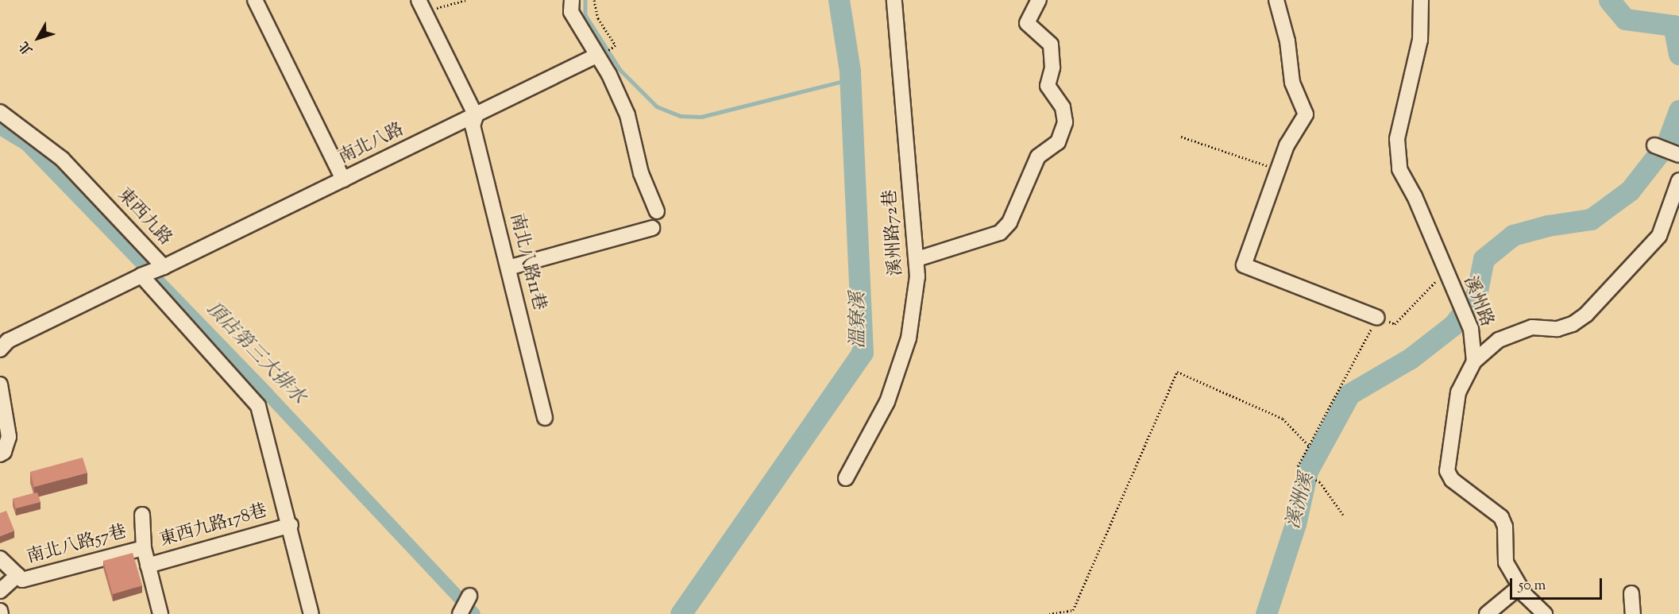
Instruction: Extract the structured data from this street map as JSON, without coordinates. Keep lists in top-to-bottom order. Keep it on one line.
{"streets":{"street":["南北八路","東西九路","溪州路72巷","南北八路11巷","溪州路","東西九路178巷","南北八路57巷"]},"crossings":[["南北八路","東西九路"],["南北八路","南北八路11巷"]],"water":["溫寮溪","頂店第三大排水","溪洲溪"],"scale_bar":"50 m","north":"bottom left"}
